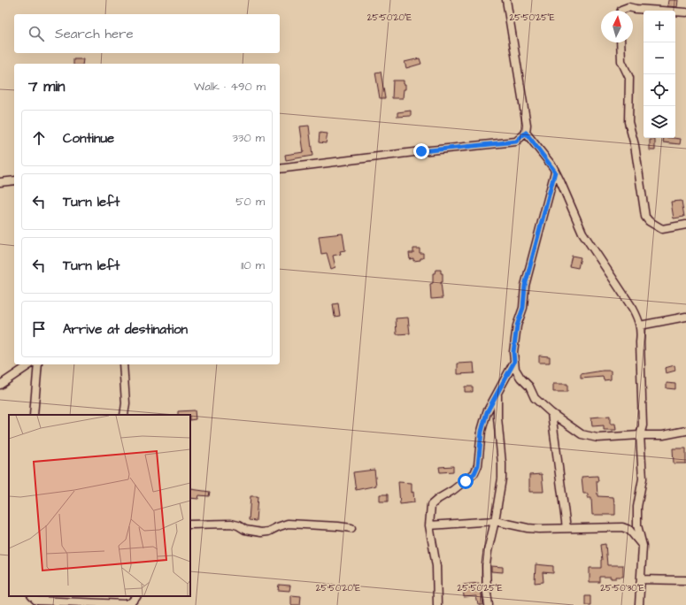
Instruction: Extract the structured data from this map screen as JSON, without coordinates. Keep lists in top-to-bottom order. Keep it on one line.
{"north":"top","page":{"map_buttons":["+","−"],"search":"Search here","heading":["7 min","Walk · 490 m"],"list":[["Continue","330 m"],["Turn left","50 m"],["Turn left","110 m"],"Arrive at destination"]},"coordinates":["25°50'20\"E","25°50'25\"E","25°50'30\"E"]}
